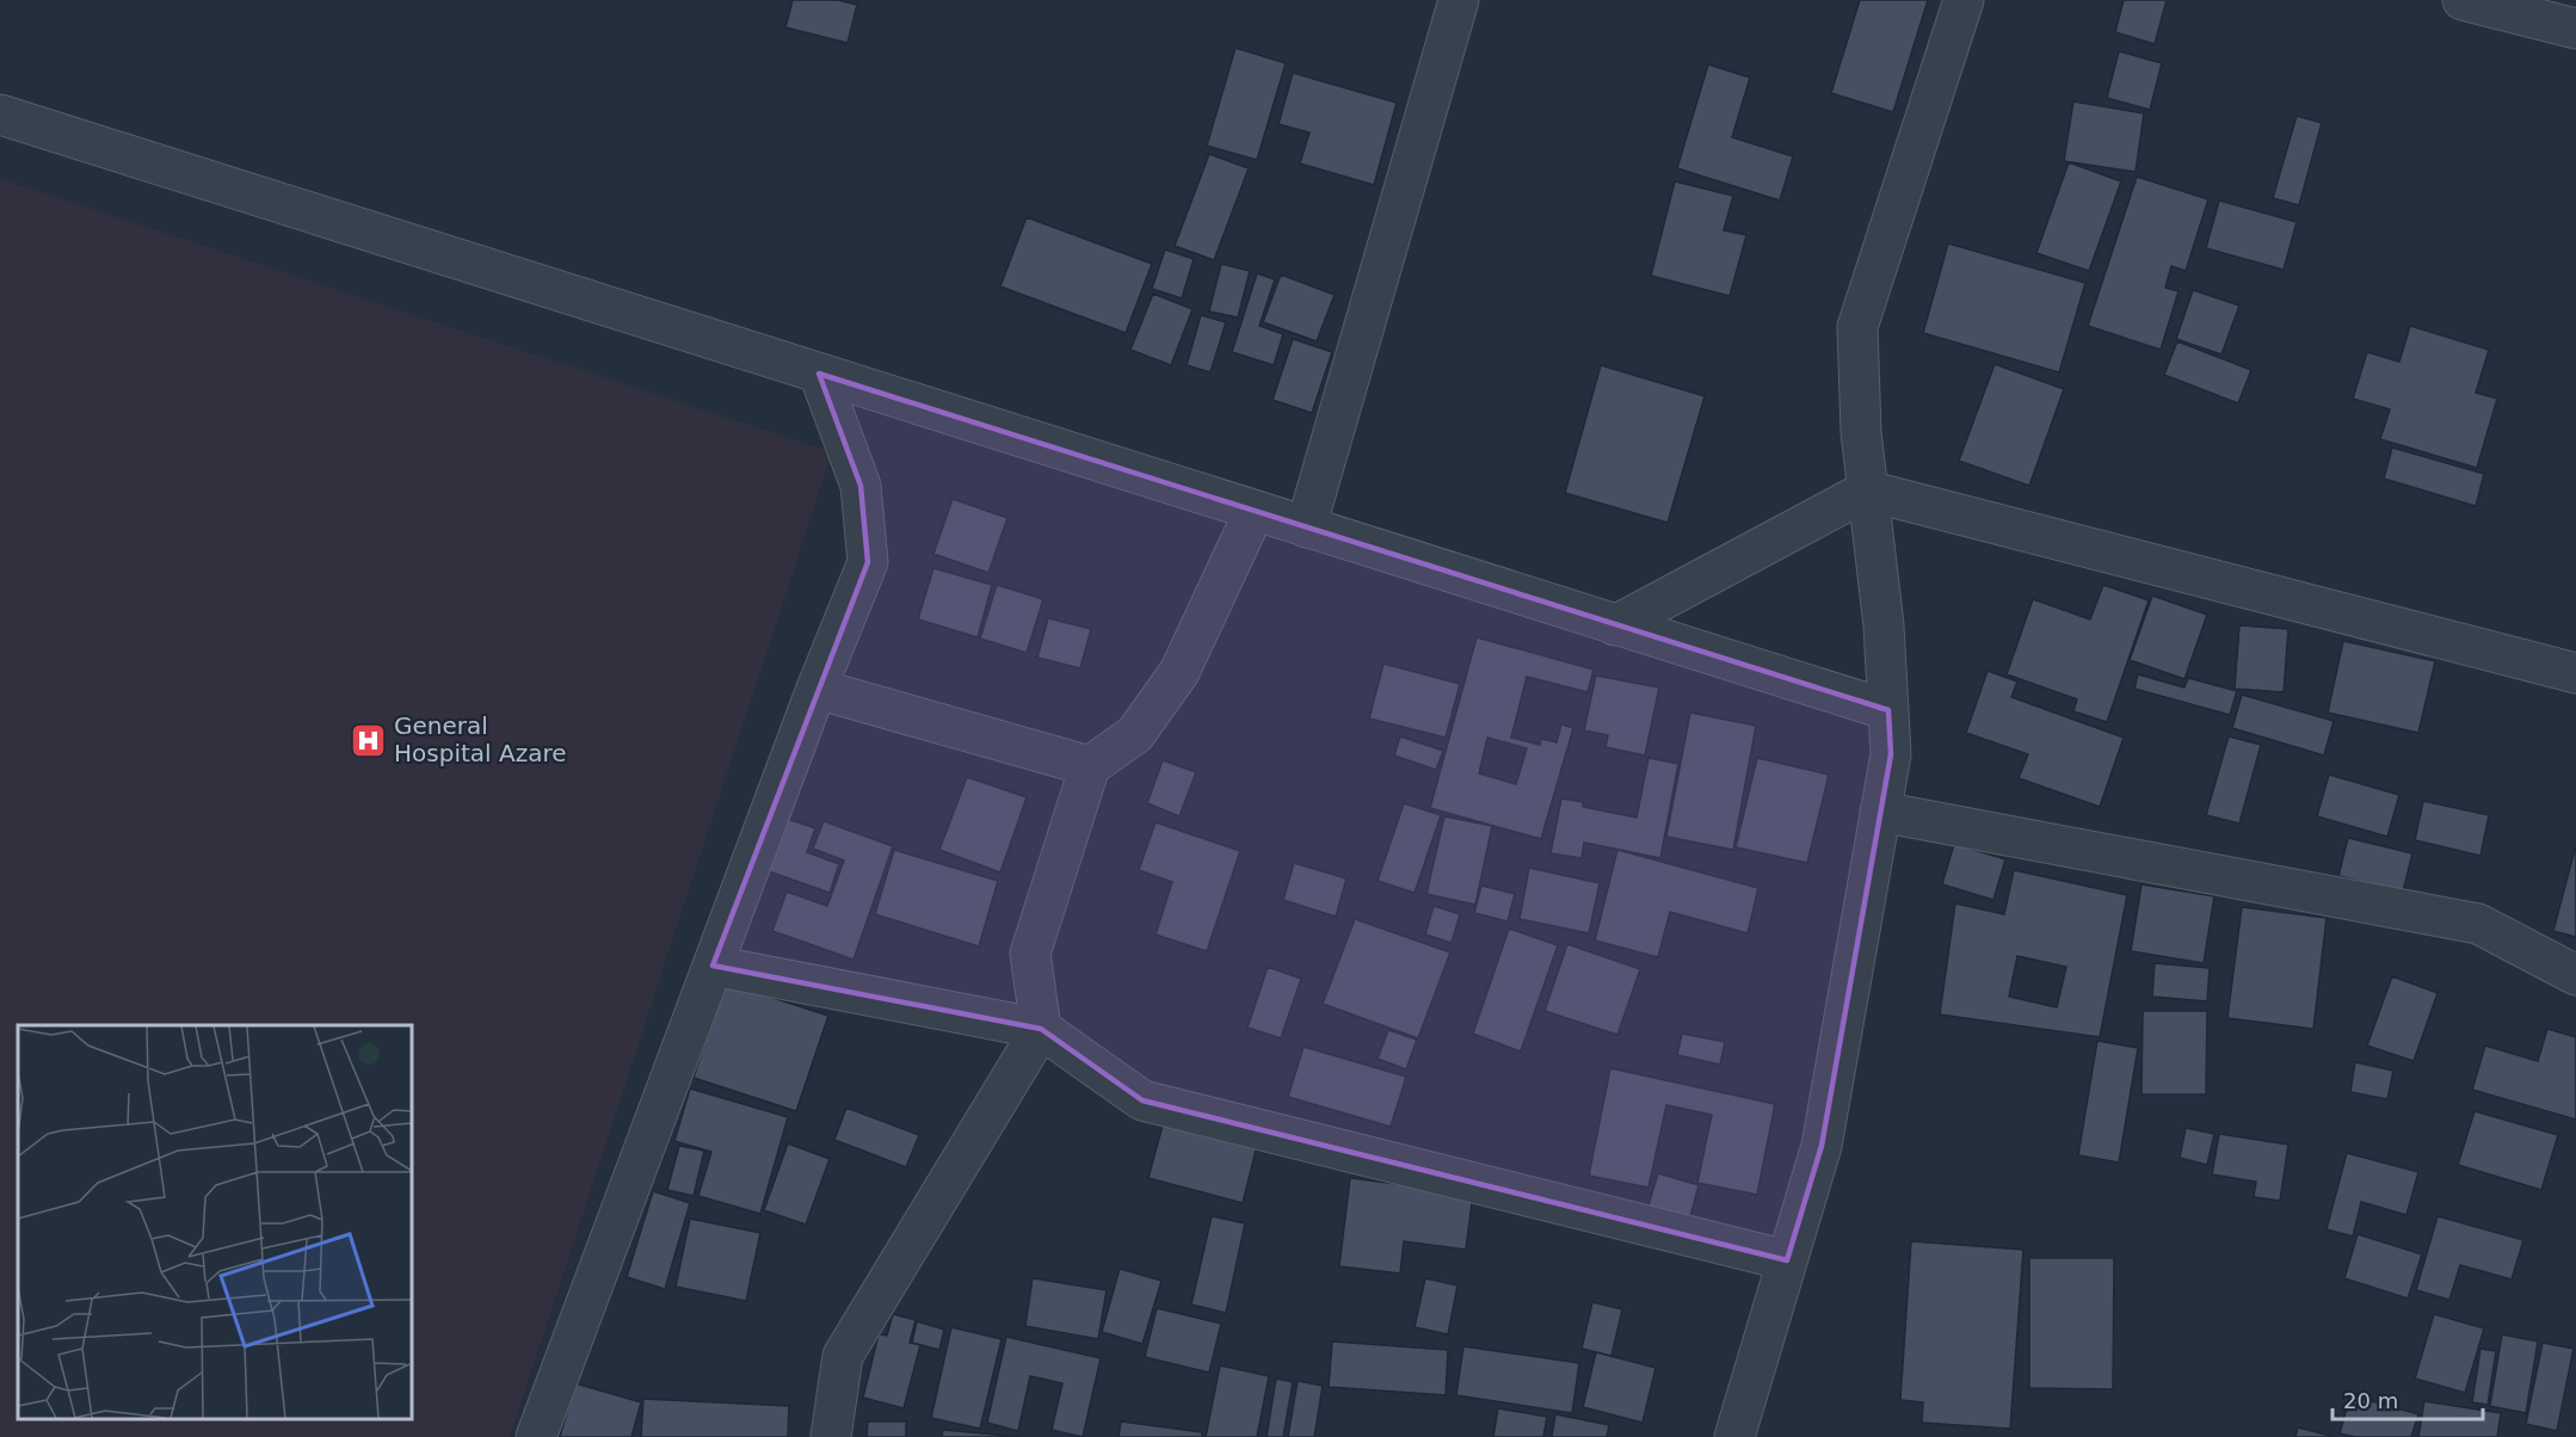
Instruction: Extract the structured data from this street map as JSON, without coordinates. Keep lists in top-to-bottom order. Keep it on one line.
{"places":{"hospital":["General Hospital Azare"]},"scale_bar":"20 m"}
